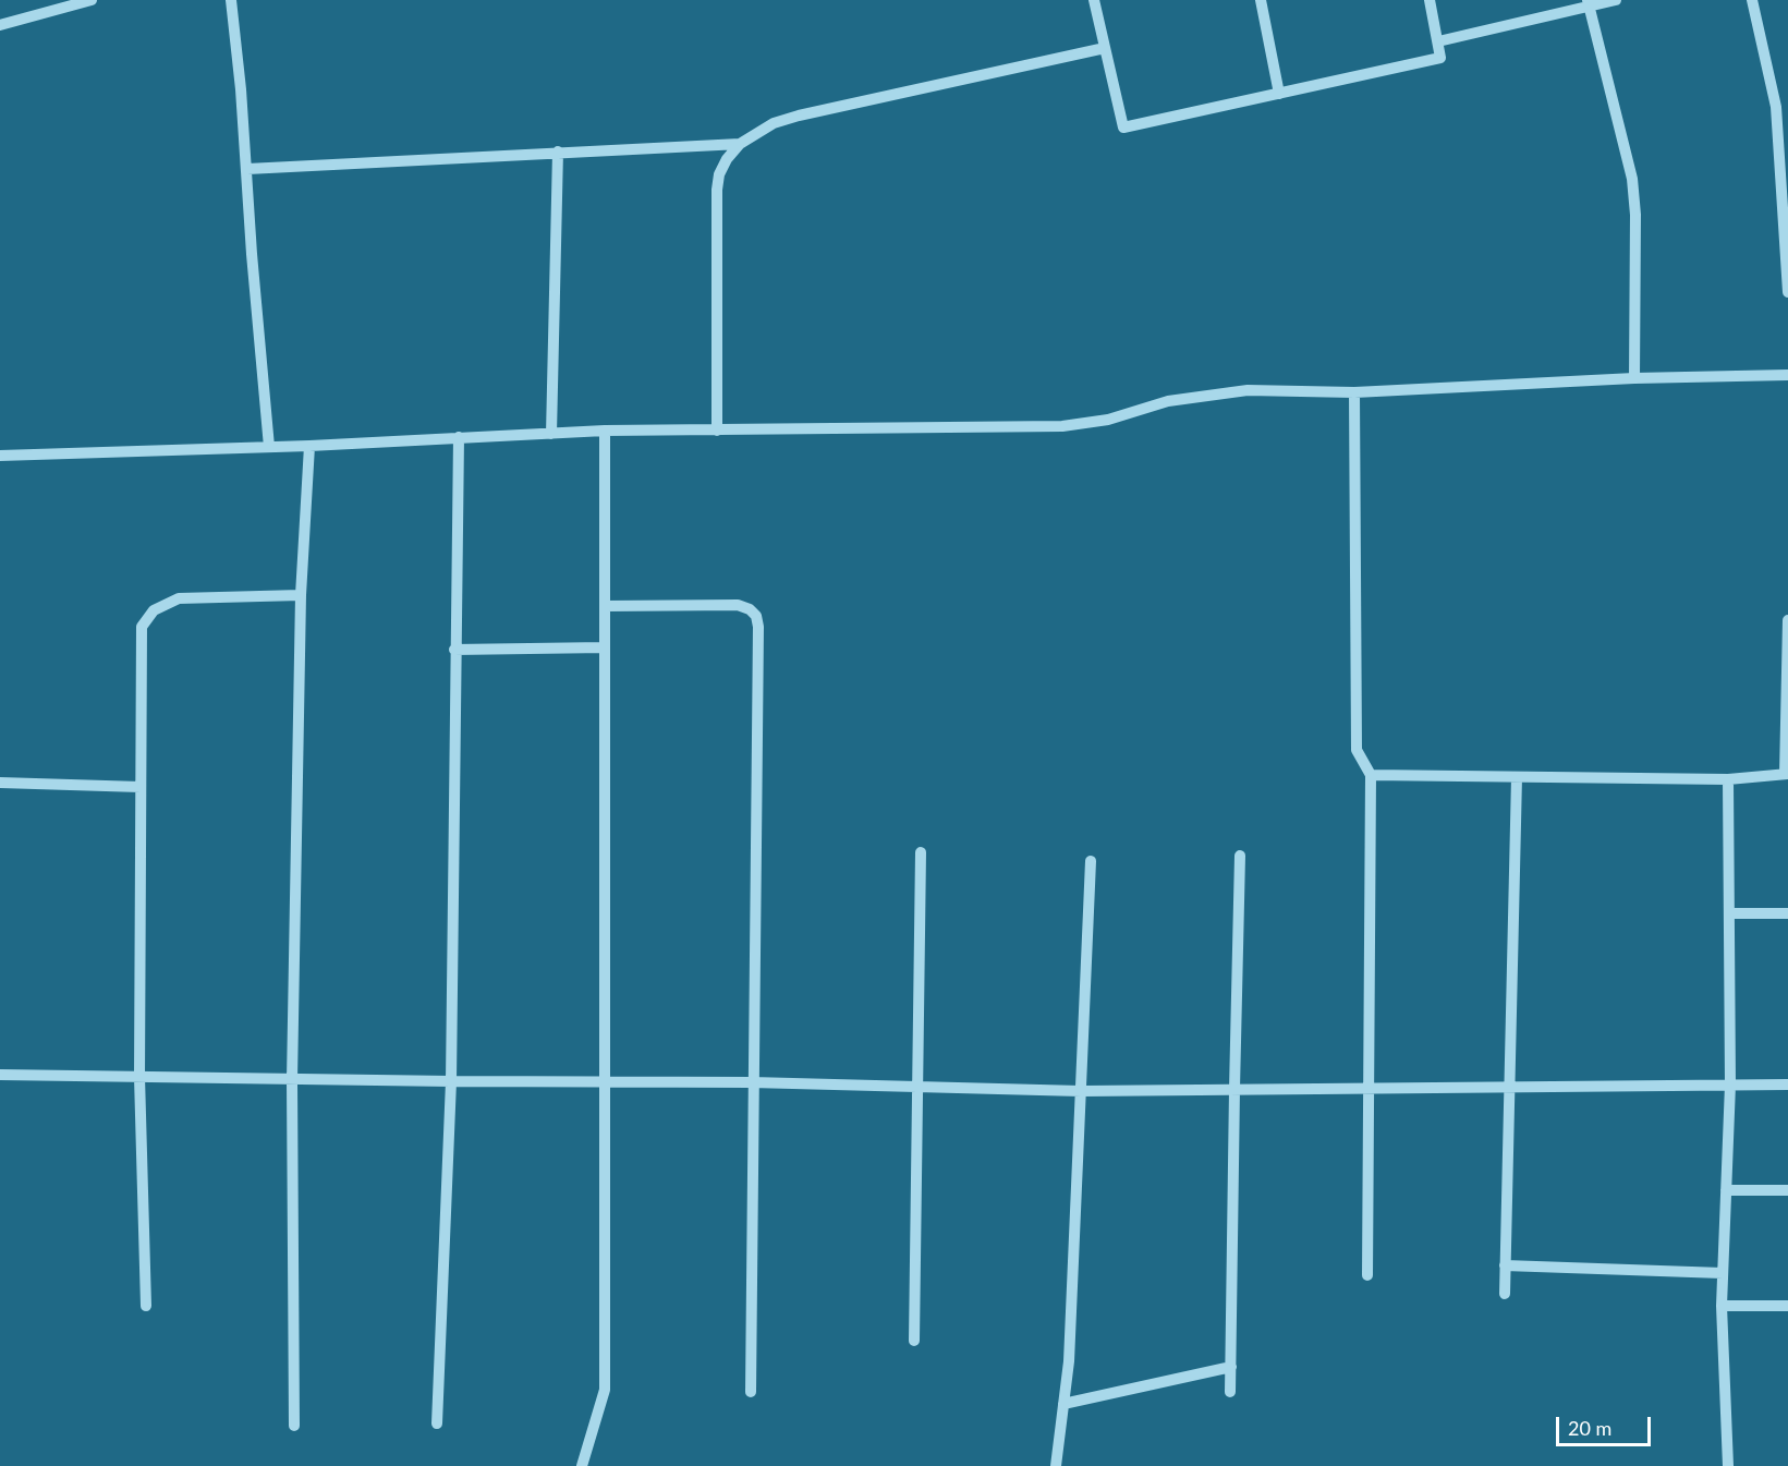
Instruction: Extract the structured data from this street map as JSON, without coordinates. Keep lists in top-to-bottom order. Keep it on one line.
{"scale_bar":"20 m"}
